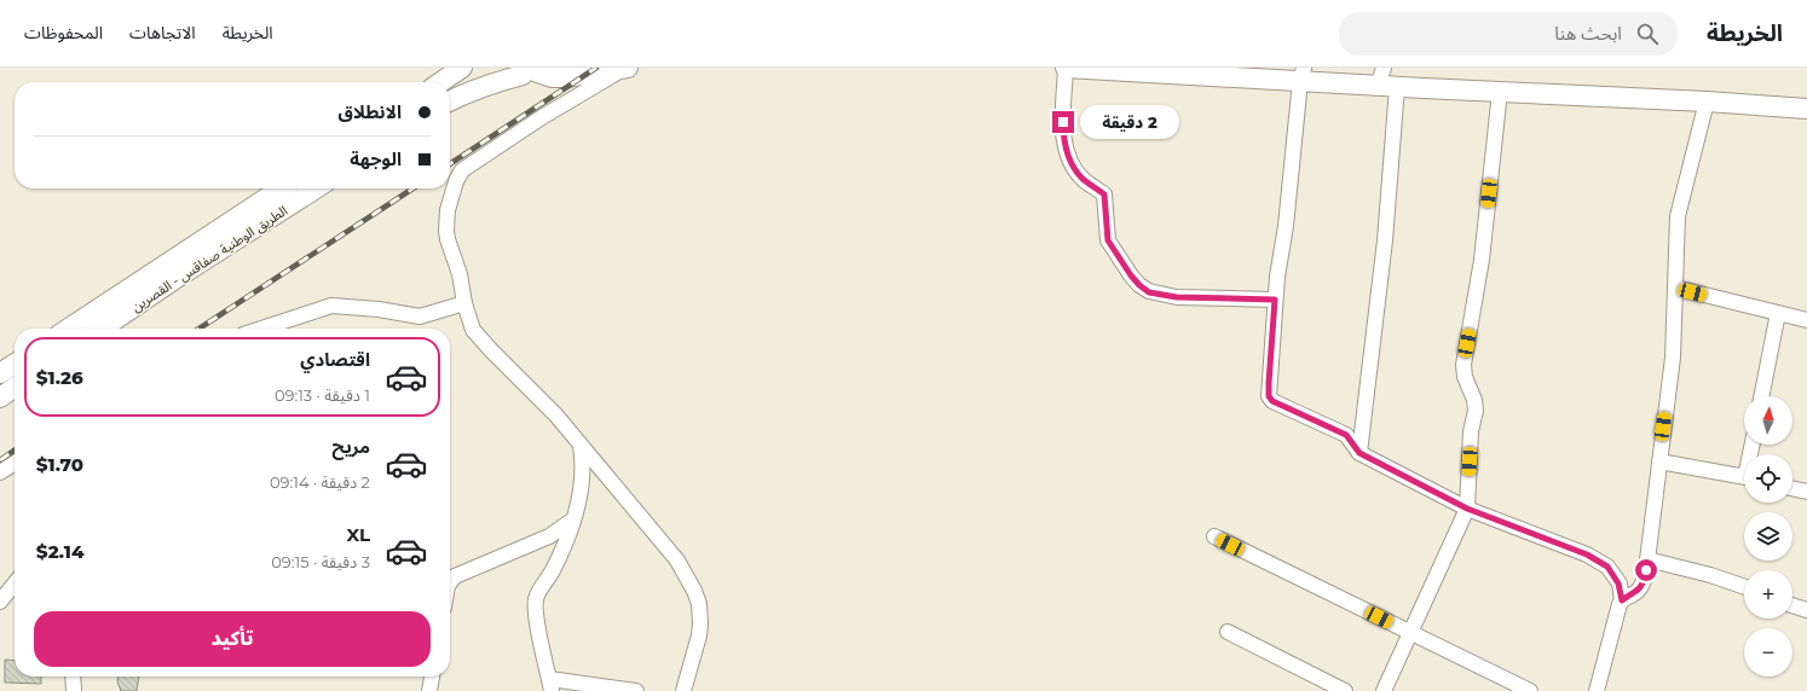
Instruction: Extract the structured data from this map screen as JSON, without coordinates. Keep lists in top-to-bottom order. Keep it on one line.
{"streets":{"main road":["الطريق الوطنية صفاقس - القصرين"]},"north":"top","page":{"header":"الخريطة","search":"ابحث هنا","nav":["الخريطة","الاتجاهات","المحفوظات"],"banner":["الانطلاق","الوجهة"],"bubble":"2 دقيقة","list":[{"name":"اقتصادي","note":"1 دقيقة · 09:13","value":"$1.26"},{"name":"مريح","note":"2 دقيقة · 09:14","value":"$1.70"},{"name":"XL","note":"3 دقيقة · 09:15","value":"$2.14"}],"map_buttons":["+","−"],"buttons":"تأكيد"}}
